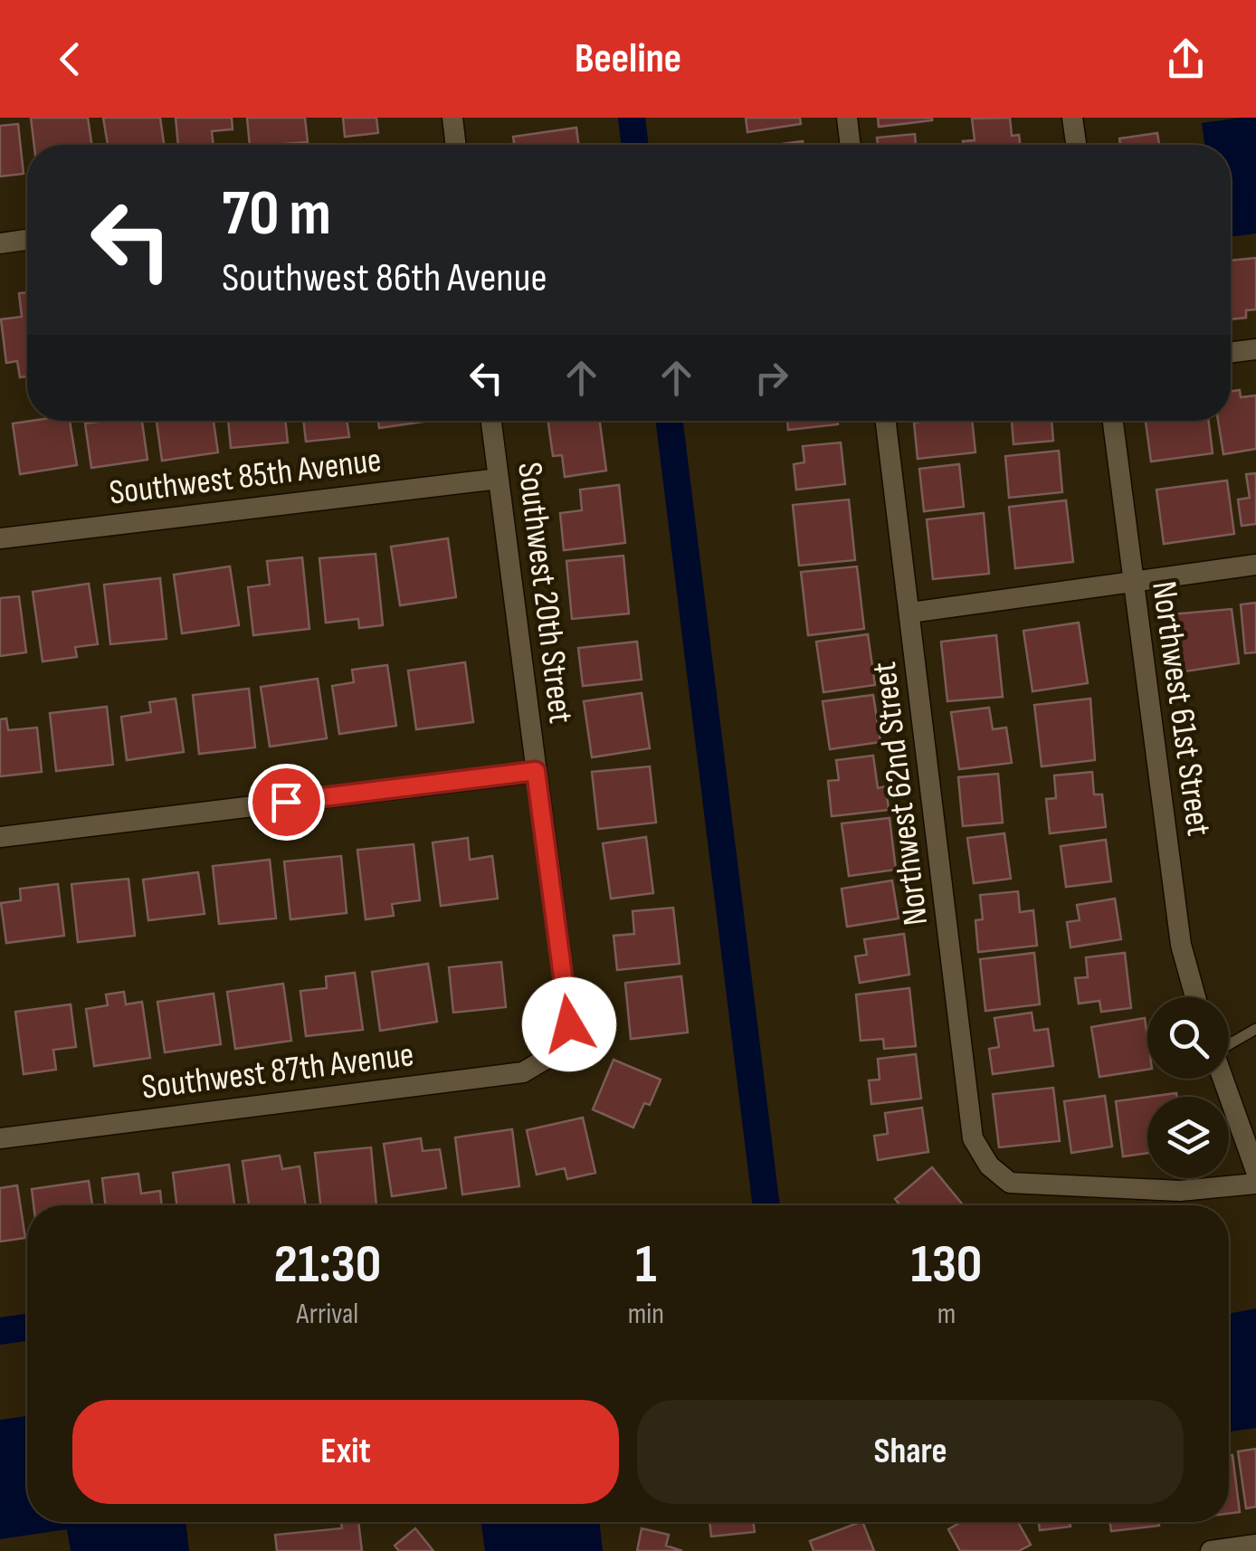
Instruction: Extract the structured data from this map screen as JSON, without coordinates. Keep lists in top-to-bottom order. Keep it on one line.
{"streets":{"street":["Southwest 85th Avenue","Southwest 20th Street","Northwest 61st Street","Northwest 62nd Street","Southwest 87th Avenue"]},"crossings":[["Southwest 85th Avenue","Southwest 20th Street"],["Southwest 20th Street","Southwest 87th Avenue"]],"page":{"header":"Beeline","turn":["70 m","Southwest 86th Avenue"],"eta":["21:30","Arrival","1","min","130","m"],"buttons":["Exit","Share"]}}
